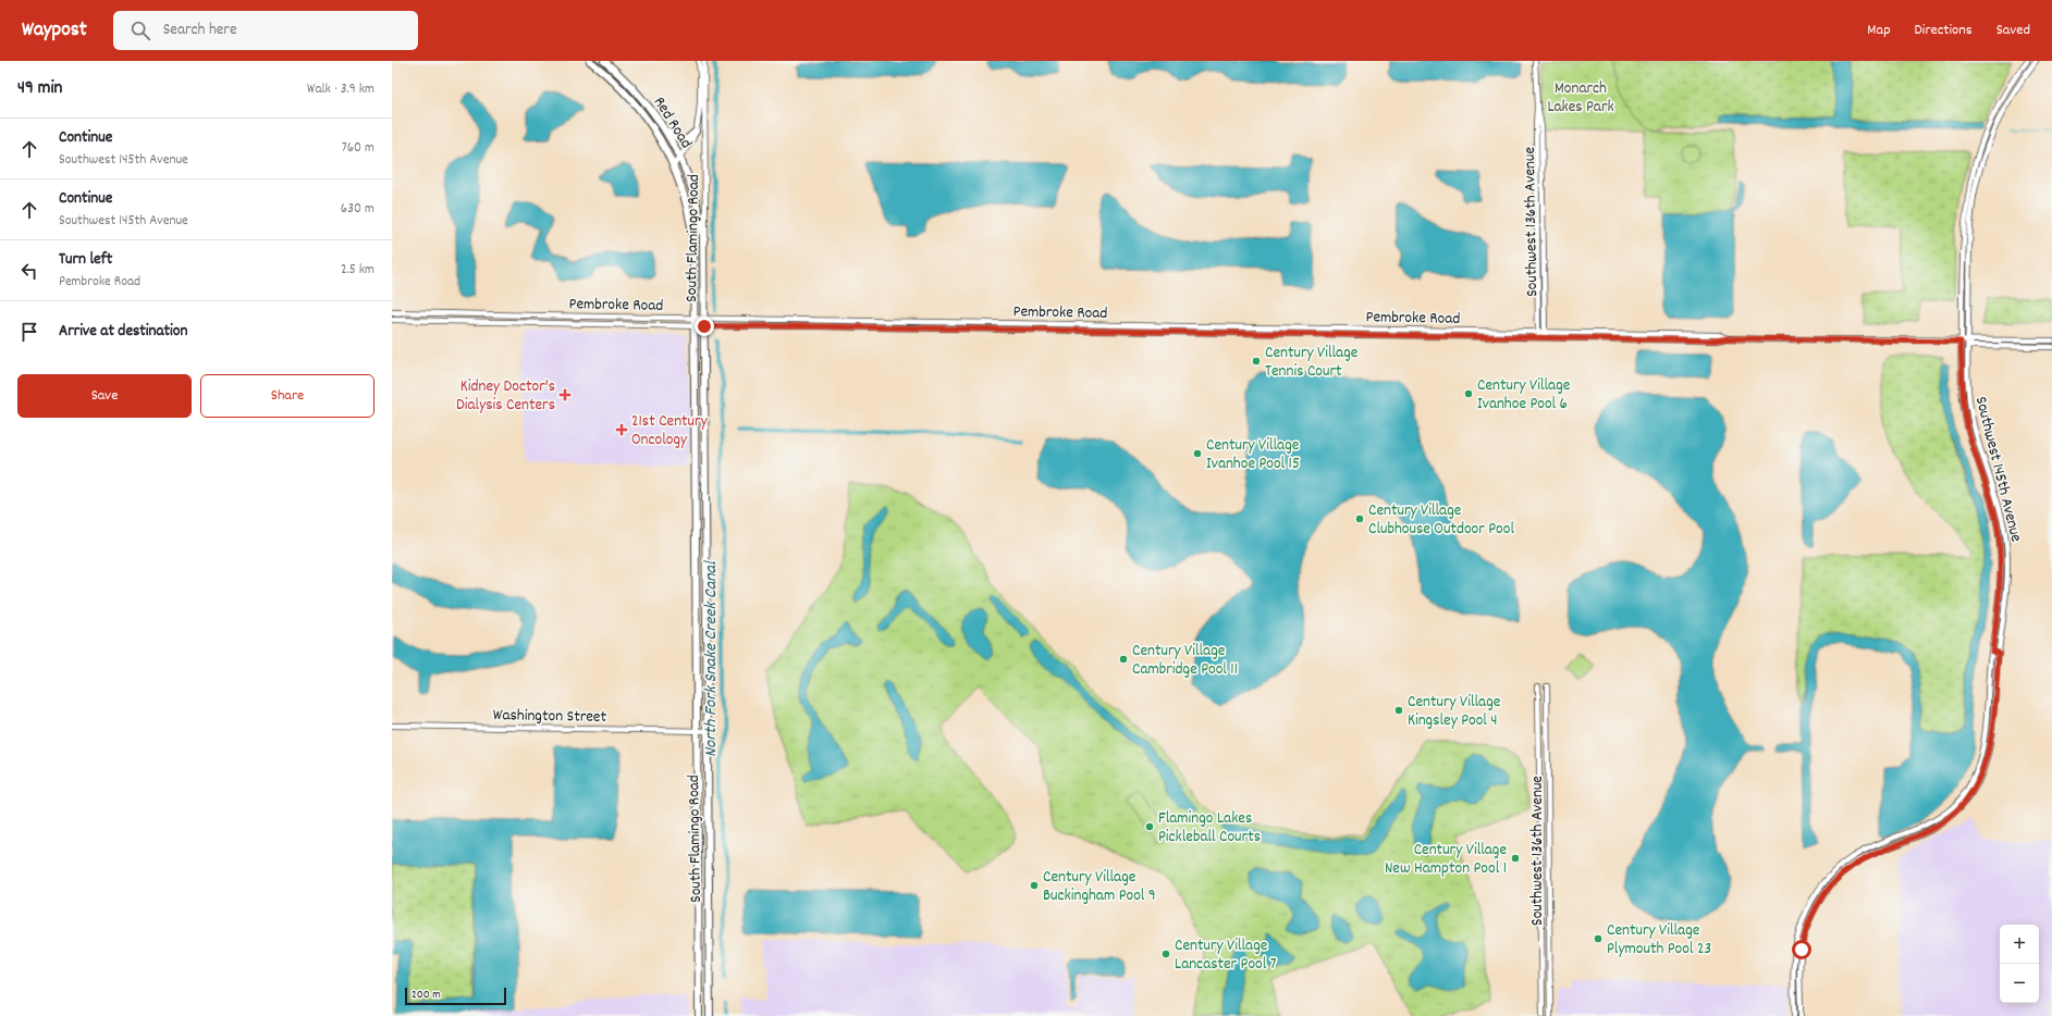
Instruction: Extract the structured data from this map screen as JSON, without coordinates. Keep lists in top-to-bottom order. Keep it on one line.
{"streets":{"highway":["Red Road","South Flamingo Road"],"street":["Southwest 136th Avenue","Pembroke Road","Southwest 145th Avenue","Washington Street"]},"crossings":[["Red Road","South Flamingo Road"],["Southwest 136th Avenue","Pembroke Road"],["South Flamingo Road","Pembroke Road"],["South Flamingo Road","Washington Street"],["Pembroke Road","Southwest 145th Avenue"]],"water":["North Fork Snake Creek Canal"],"parks":["Monarch Lakes Park"],"places":{"other":["Century Village Tennis Court","Century Village Ivanhoe Pool 6","Century Village Ivanhoe Pool 15","Century Village Clubhouse Outdoor Pool","Century Village Cambridge Pool 11","Century Village Kingsley Pool 4","Flamingo Lakes Pickleball Courts","Century Village New Hampton Pool 1","Century Village Buckingham Pool 9","Century Village Plymouth Pool 23","Century Village Lancaster Pool 7"],"health":["Kidney Doctor's Dialysis Centers","21st Century Oncology"]},"scale_bar":"200 m","page":{"header":"Waypost","search":"Search here","nav":["Map","Directions","Saved"],"heading":["49 min","Walk · 3.9 km"],"list":[["Continue","Southwest 145th Avenue","760 m"],["Continue","Southwest 145th Avenue","630 m"],["Turn left","Pembroke Road","2.5 km"],"Arrive at destination"],"buttons":["Save","Share"],"map_buttons":["+","−"],"scale":"200 m"}}
